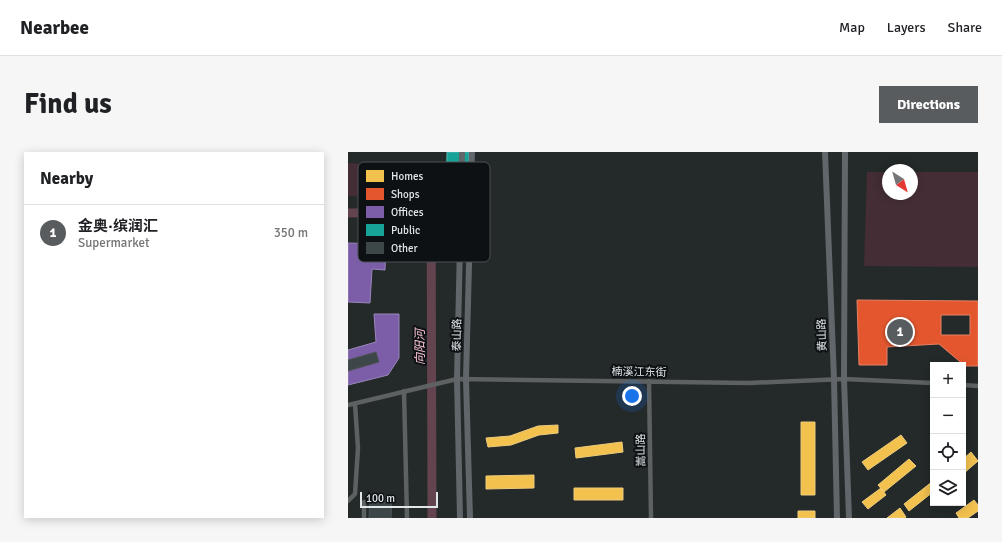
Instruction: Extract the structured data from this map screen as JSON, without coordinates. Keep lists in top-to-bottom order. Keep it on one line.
{"streets":{"street":["泰山路","黄山路","楠溪江东街","嵩山路"]},"crossings":[["泰山路","楠溪江东街"],["黄山路","楠溪江东街"],["楠溪江东街","嵩山路"]],"water":["向阳河"],"legend":["Homes","Shops","Offices","Public","Other"],"scale_bar":"100 m","north":"bottom right","page":{"header":"Nearbee","nav":["Map","Layers","Share"],"buttons":"Directions","title":"Find us","heading":"Nearby","list":[{"mark":"1","name":"金奥·缤润汇","note":"Supermarket","value":"350 m"}],"pins":"1","map_buttons":["+","−"],"scale":"100 m"}}
